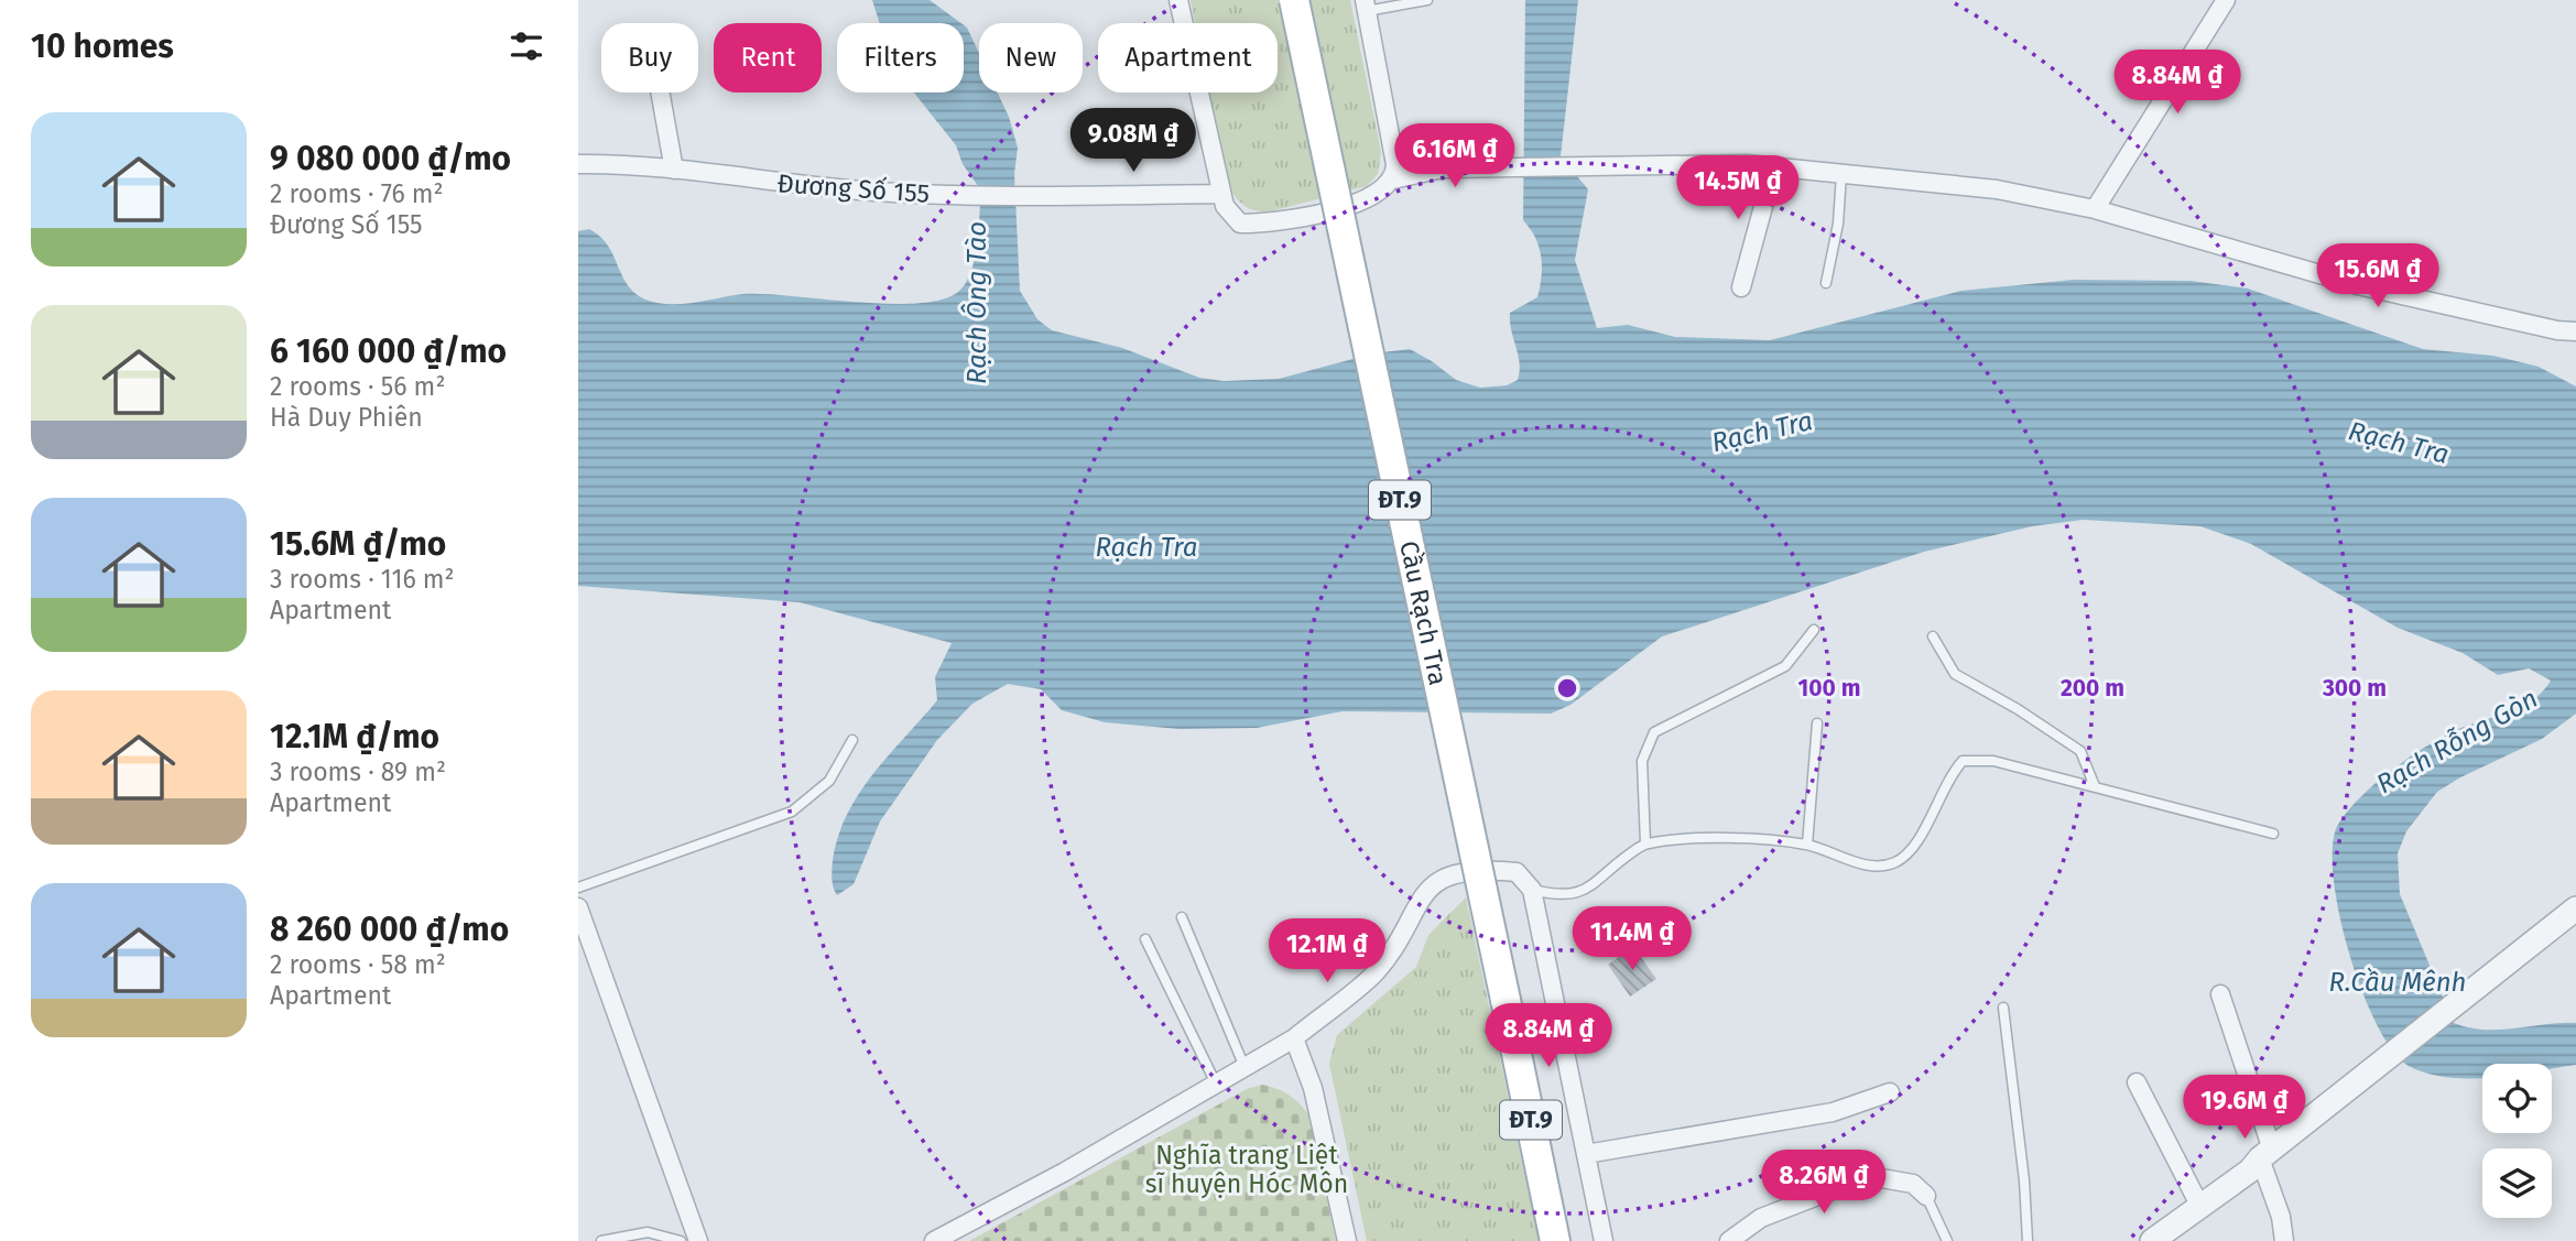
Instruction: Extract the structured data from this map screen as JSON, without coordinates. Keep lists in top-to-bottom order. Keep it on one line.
{"streets":{"main road":["ĐT.9","Cầu Rạch Tra"],"street":["Đương Số 155"]},"water":["Rạch Ông Tào","Rạch Tra","Rạch Rỗng Gòn","R.Cầu Mênh"],"parks":["Nghĩa trang Liệt sĩ huyện Hóc Môn"],"page":{"heading":"10 homes","chip":["Buy","Rent","Filters","New","Apartment"],"price":["8.84M ₫","9.08M ₫","6.16M ₫","14.5M ₫","15.6M ₫","11.4M ₫","12.1M ₫","8.84M ₫","19.6M ₫","8.26M ₫"],"list":[{"name":"9 080 000 ₫/mo","note":"2 rooms · 76 m² · Đương Số 155"},{"name":"6 160 000 ₫/mo","note":"2 rooms · 56 m² · Hà Duy Phiên"},{"name":"15.6M ₫/mo","note":"3 rooms · 116 m² · Apartment"},{"name":"12.1M ₫/mo","note":"3 rooms · 89 m² · Apartment"},{"name":"8 260 000 ₫/mo","note":"2 rooms · 58 m² · Apartment"}]},"rings":["100 m","200 m","300 m"]}
